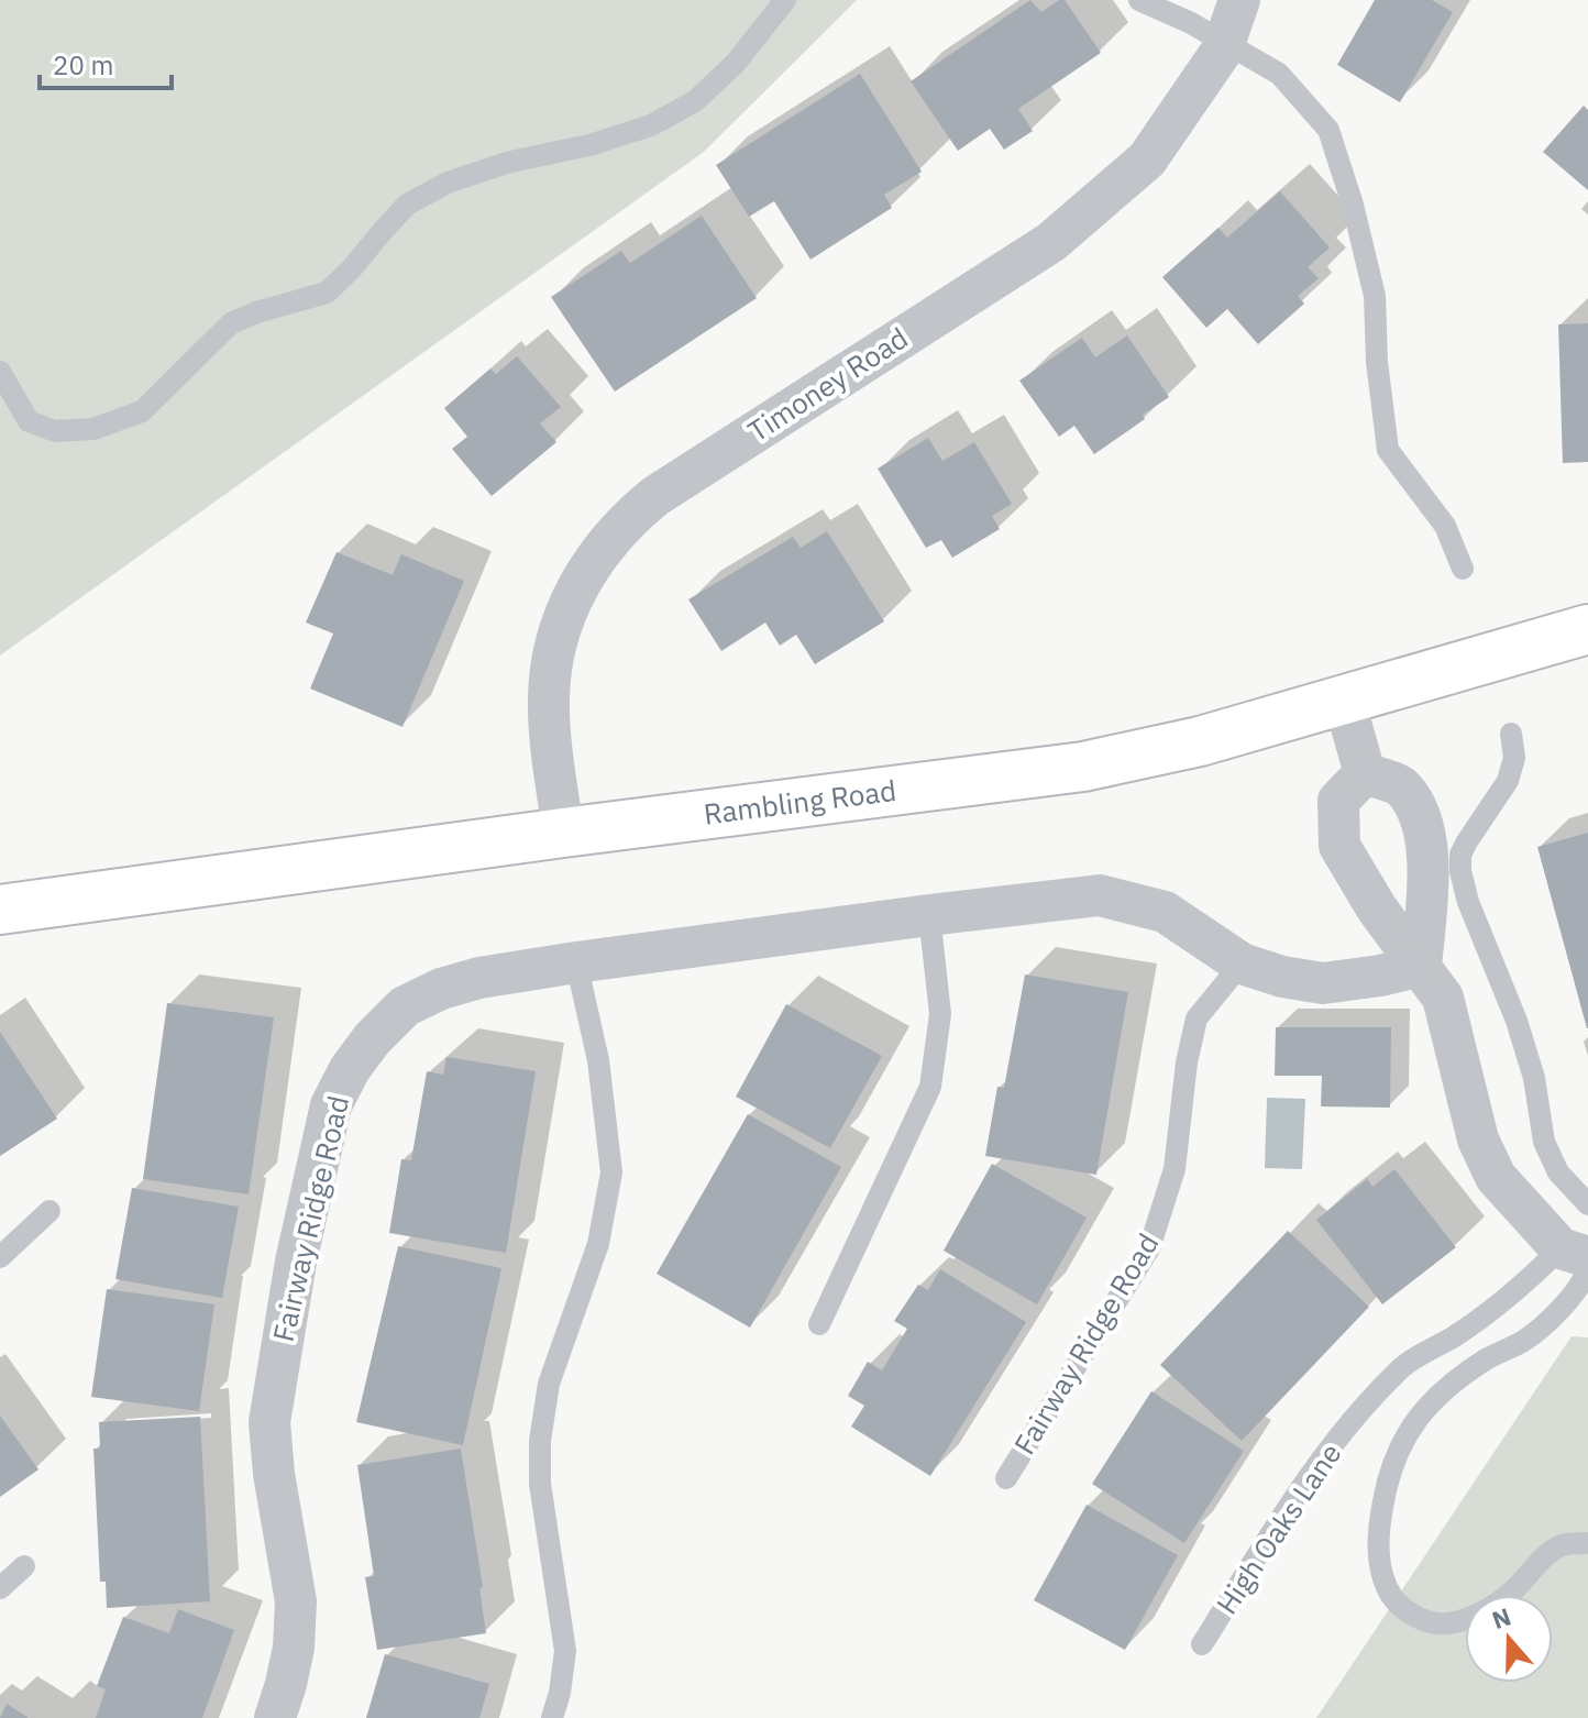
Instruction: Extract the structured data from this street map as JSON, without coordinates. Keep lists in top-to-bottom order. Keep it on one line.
{"streets":{"street":["Timoney Road","Rambling Road","Fairway Ridge Road"],"lane":["High Oaks Lane"]},"crossings":[["Timoney Road","Rambling Road"]],"scale_bar":"20 m","north":"top"}
